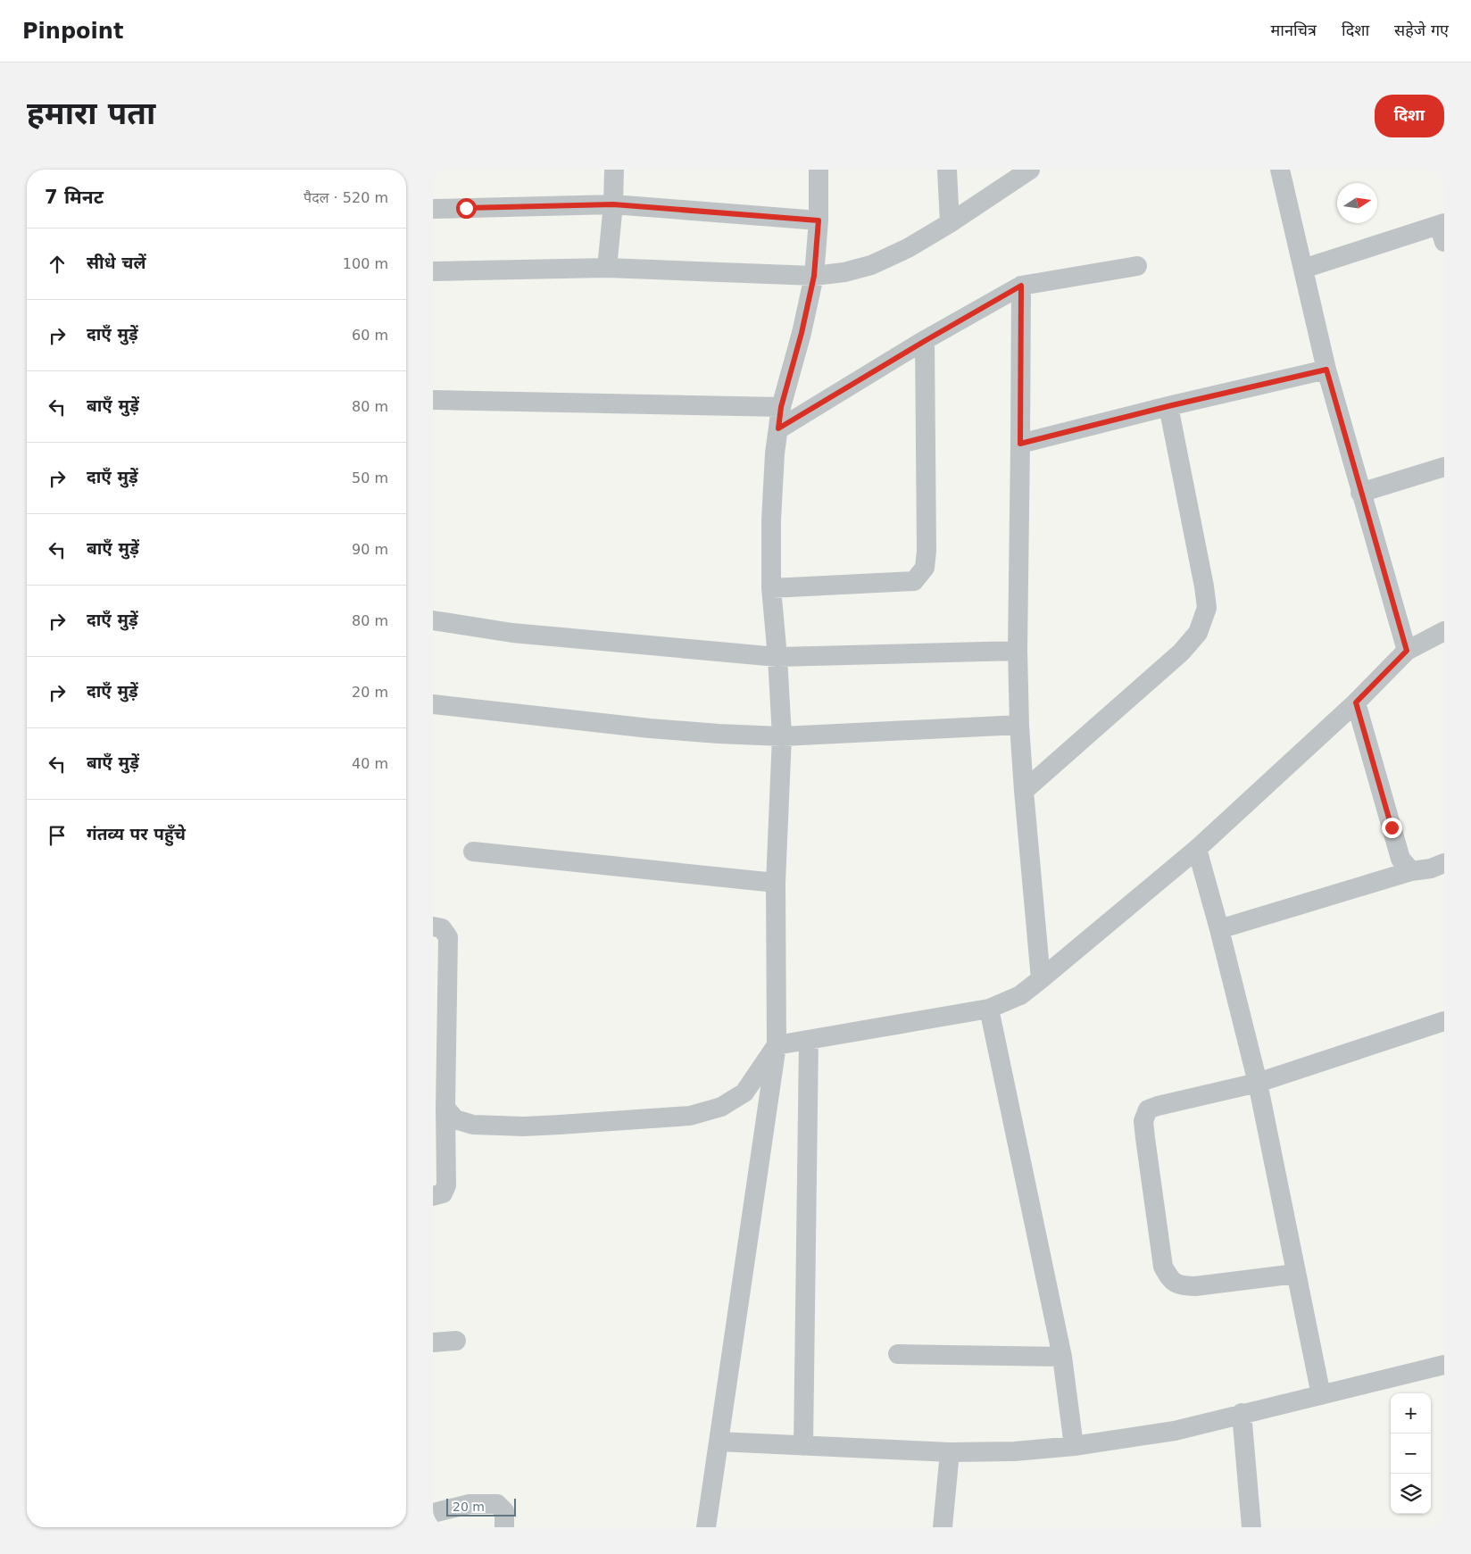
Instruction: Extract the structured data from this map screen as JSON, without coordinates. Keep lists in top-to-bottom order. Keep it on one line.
{"scale_bar":"20 m","north":"right","page":{"header":"Pinpoint","nav":["मानचित्र","दिशा","सहेजे गए"],"buttons":"दिशा","title":"हमारा पता","heading":["7 मिनट","पैदल · 520 m"],"list":[["सीधे चलें","100 m"],["दाएँ मुड़ें","60 m"],["बाएँ मुड़ें","80 m"],["दाएँ मुड़ें","50 m"],["बाएँ मुड़ें","90 m"],["दाएँ मुड़ें","80 m"],["दाएँ मुड़ें","20 m"],["बाएँ मुड़ें","40 m"],"गंतव्य पर पहुँचे"],"map_buttons":["+","−"],"scale":"20 m"}}
